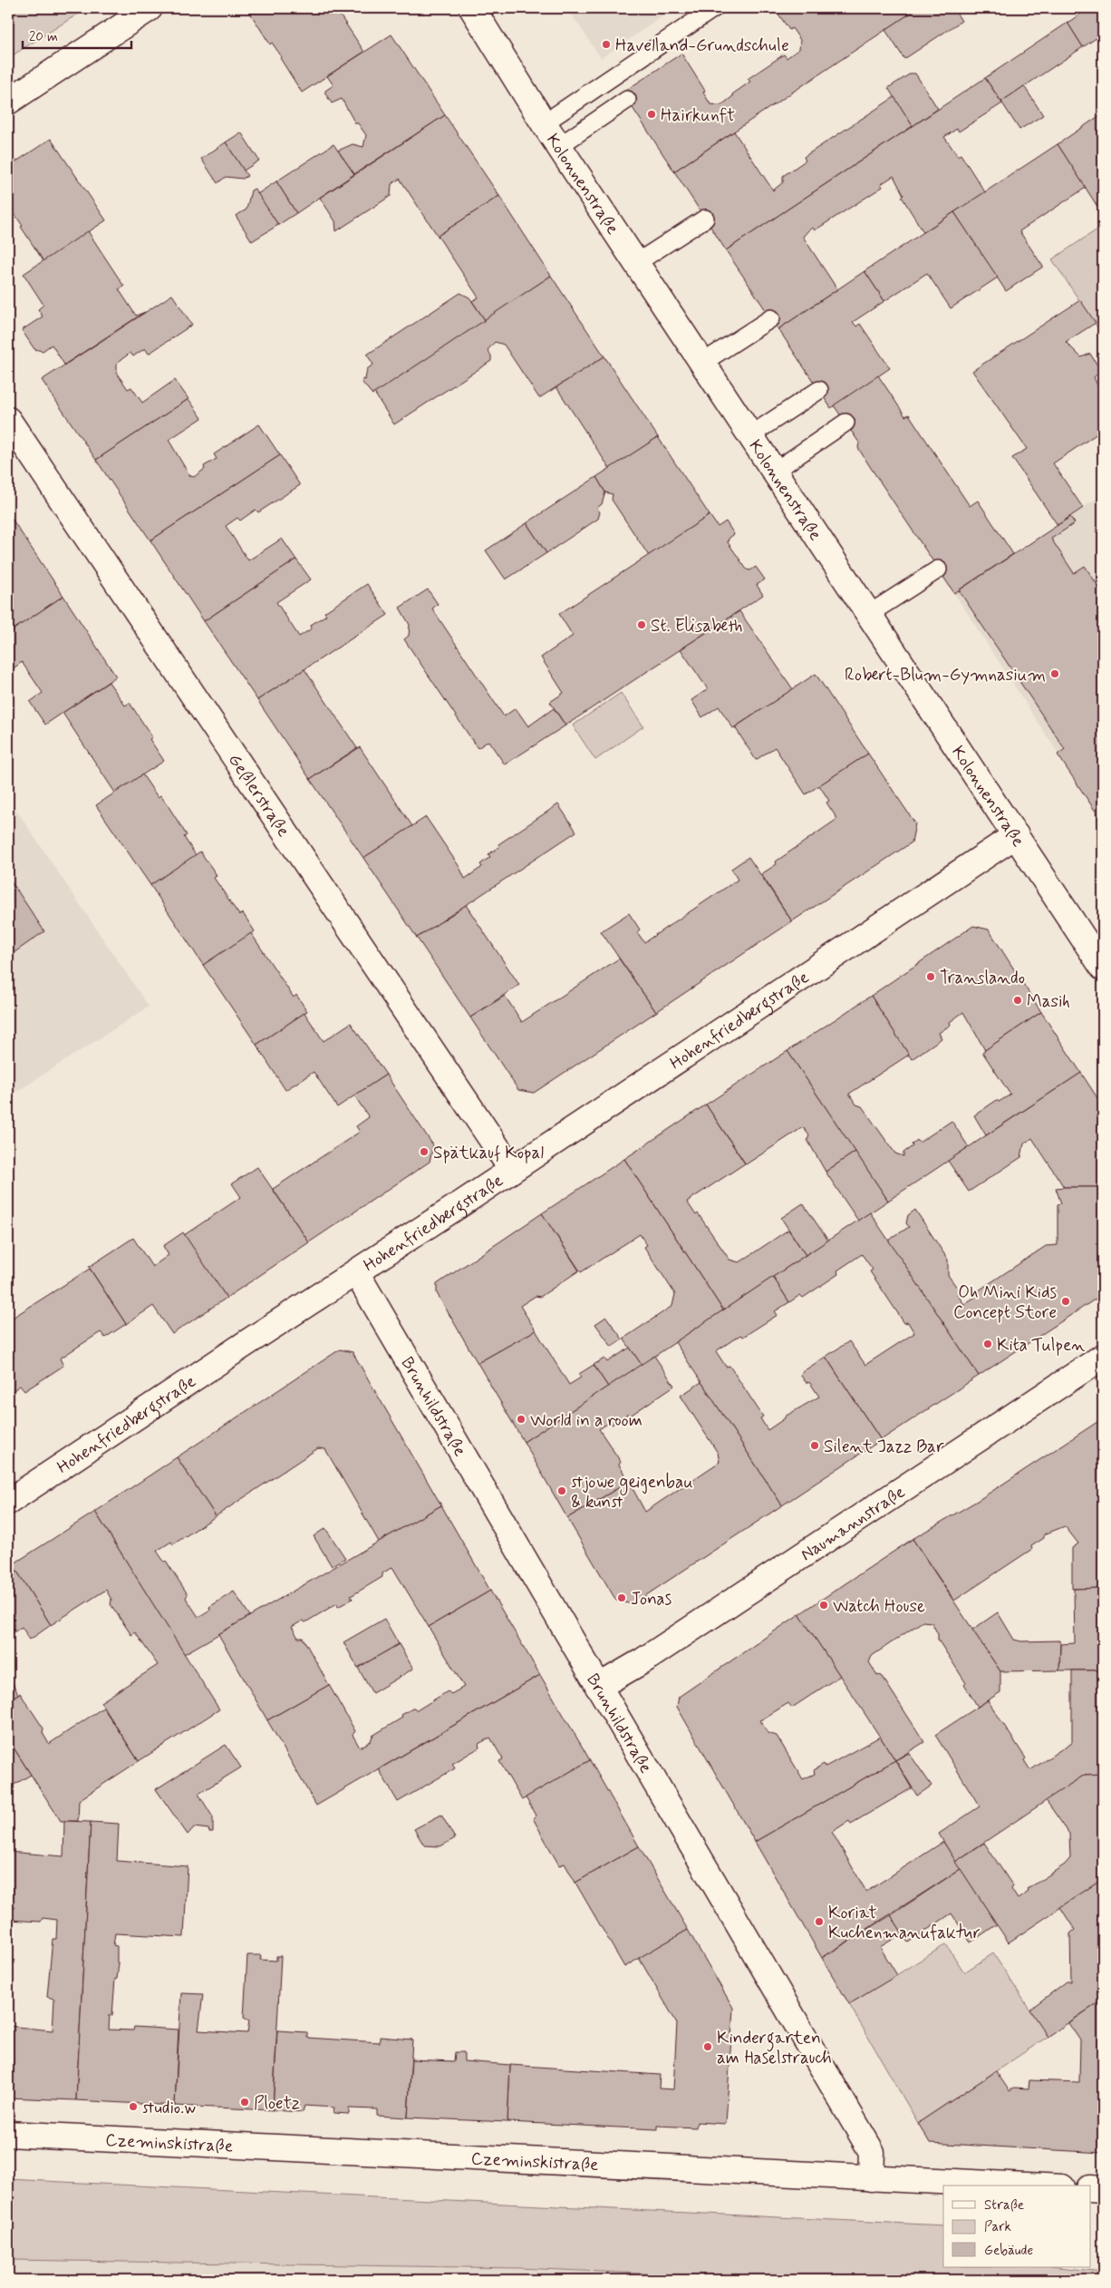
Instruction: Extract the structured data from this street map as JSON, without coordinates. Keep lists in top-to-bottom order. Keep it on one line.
{"streets":{"street":["Kolonnenstraße","Geßlerstraße","Hohenfriedbergstraße","Brunhildstraße","Naumannstraße","Czeminskistraße"]},"crossings":[["Kolonnenstraße","Hohenfriedbergstraße"],["Geßlerstraße","Hohenfriedbergstraße"],["Hohenfriedbergstraße","Brunhildstraße"],["Brunhildstraße","Naumannstraße"],["Brunhildstraße","Czeminskistraße"]],"places":["Havelland-Grundschule","Hairkunft","St. Elisabeth","Robert-Blum-Gymnasium","Translando","Masih","Spätkauf Kopal","Oh Mini Kids Concept Store","Kita Tulpen","World in a room","Silent Jazz Bar","stjowe geigenbau & kunst","Jonas","Watch House","Koriat Kuchenmanufaktur","Kindergarten am Haselstrauch","Ploetz","studio.w"],"legend":["Straße","Park","Gebäude"],"scale_bar":"20 m"}
